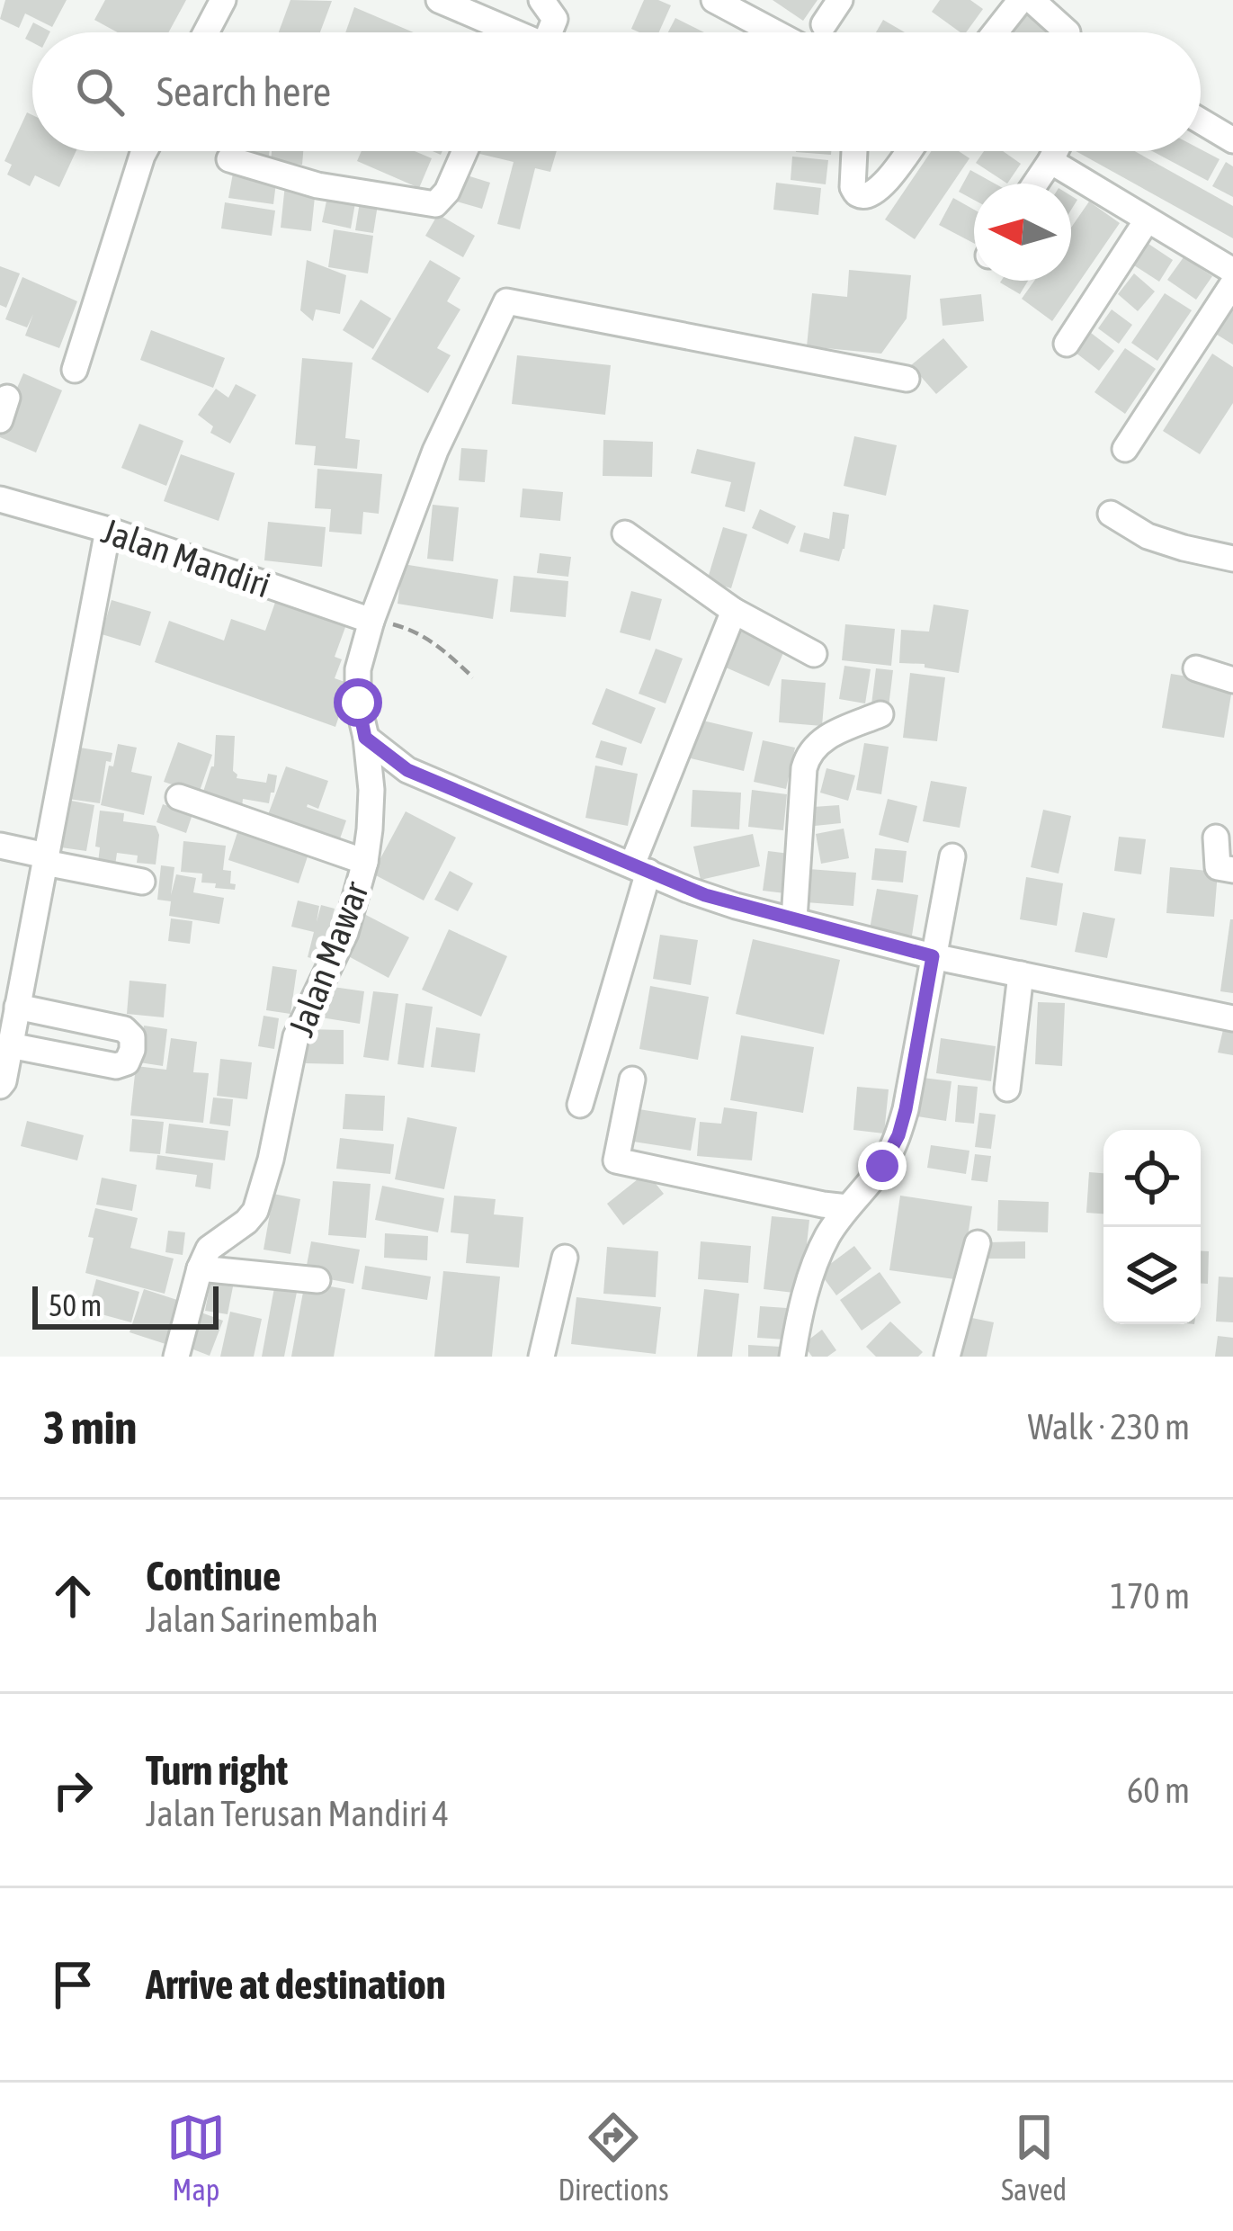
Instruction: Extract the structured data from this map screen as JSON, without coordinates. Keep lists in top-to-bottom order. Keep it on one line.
{"streets":{"street":["Jalan Mandiri","Jalan Mawar"]},"crossings":[["Jalan Mandiri","Jalan Mawar"]],"scale_bar":"50 m","north":"left","page":{"search":"Search here","scale":"50 m","heading":["3 min","Walk · 230 m"],"list":[["Continue","Jalan Sarinembah","170 m"],["Turn right","Jalan Terusan Mandiri 4","60 m"],"Arrive at destination"],"nav":["Map","Directions","Saved"]}}
